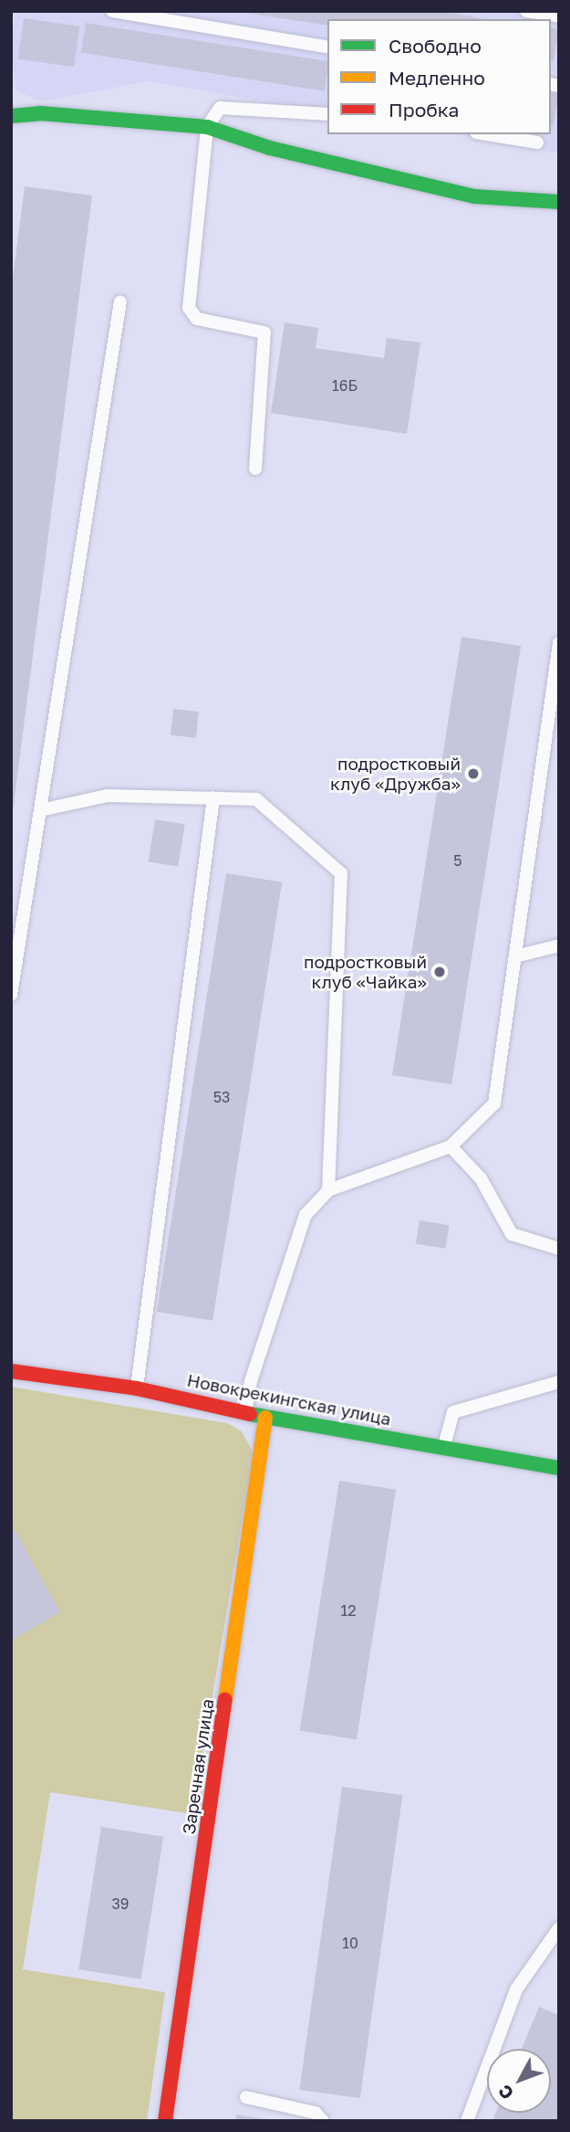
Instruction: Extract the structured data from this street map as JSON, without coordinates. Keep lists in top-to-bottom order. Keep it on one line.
{"streets":{"street":["Новокрекингская улица","Заречная улица"]},"crossings":[["Новокрекингская улица","Заречная улица"]],"places":["подростковый клуб «Дружба»","подростковый клуб «Чайка»"],"house_numbers":["16Б","5","53","12","39","10"],"legend":["Свободно","Медленно","Пробка"],"north":"bottom left"}
